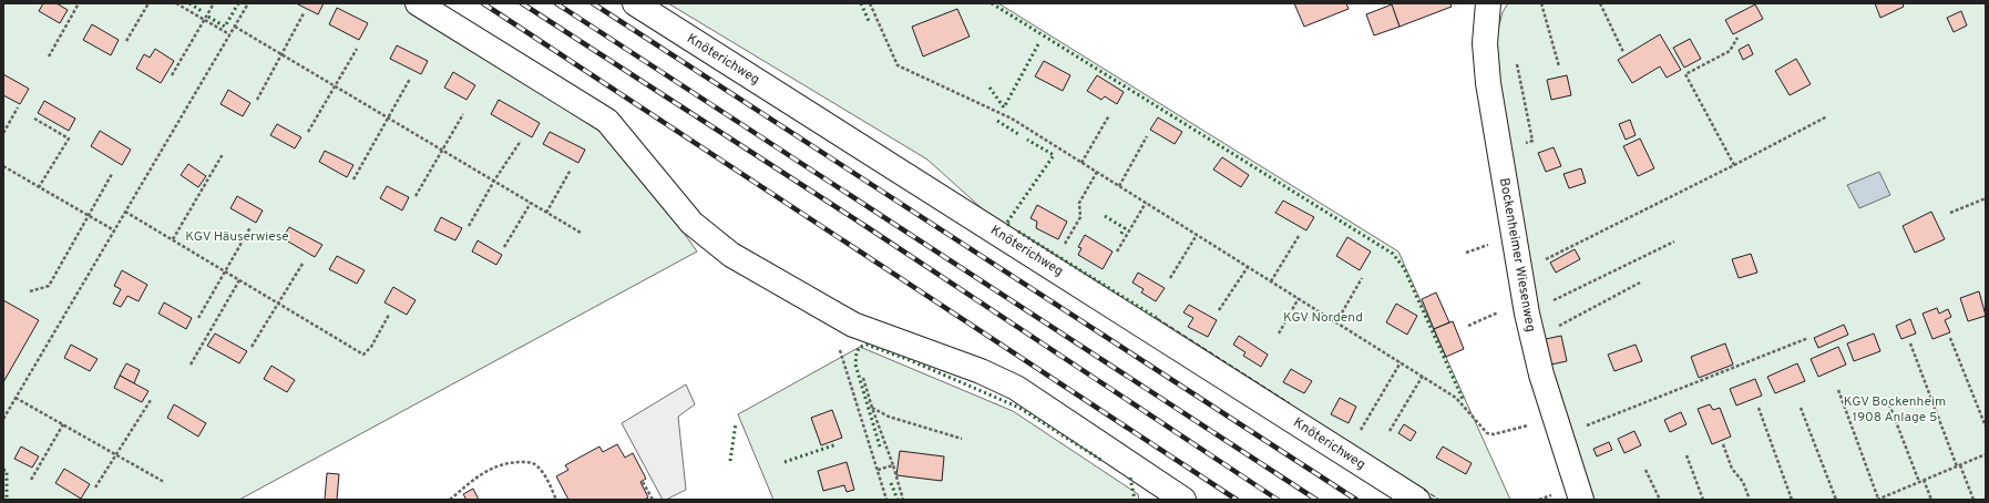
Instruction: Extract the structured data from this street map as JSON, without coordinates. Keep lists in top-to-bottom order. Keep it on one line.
{"streets":{"lane":["Knöterichweg","Bockenheimer Wiesenweg"]},"parks":["KGV Häuserwiese","KGV Nordend","KGV Bockenheim 1908 Anlage 5"]}
